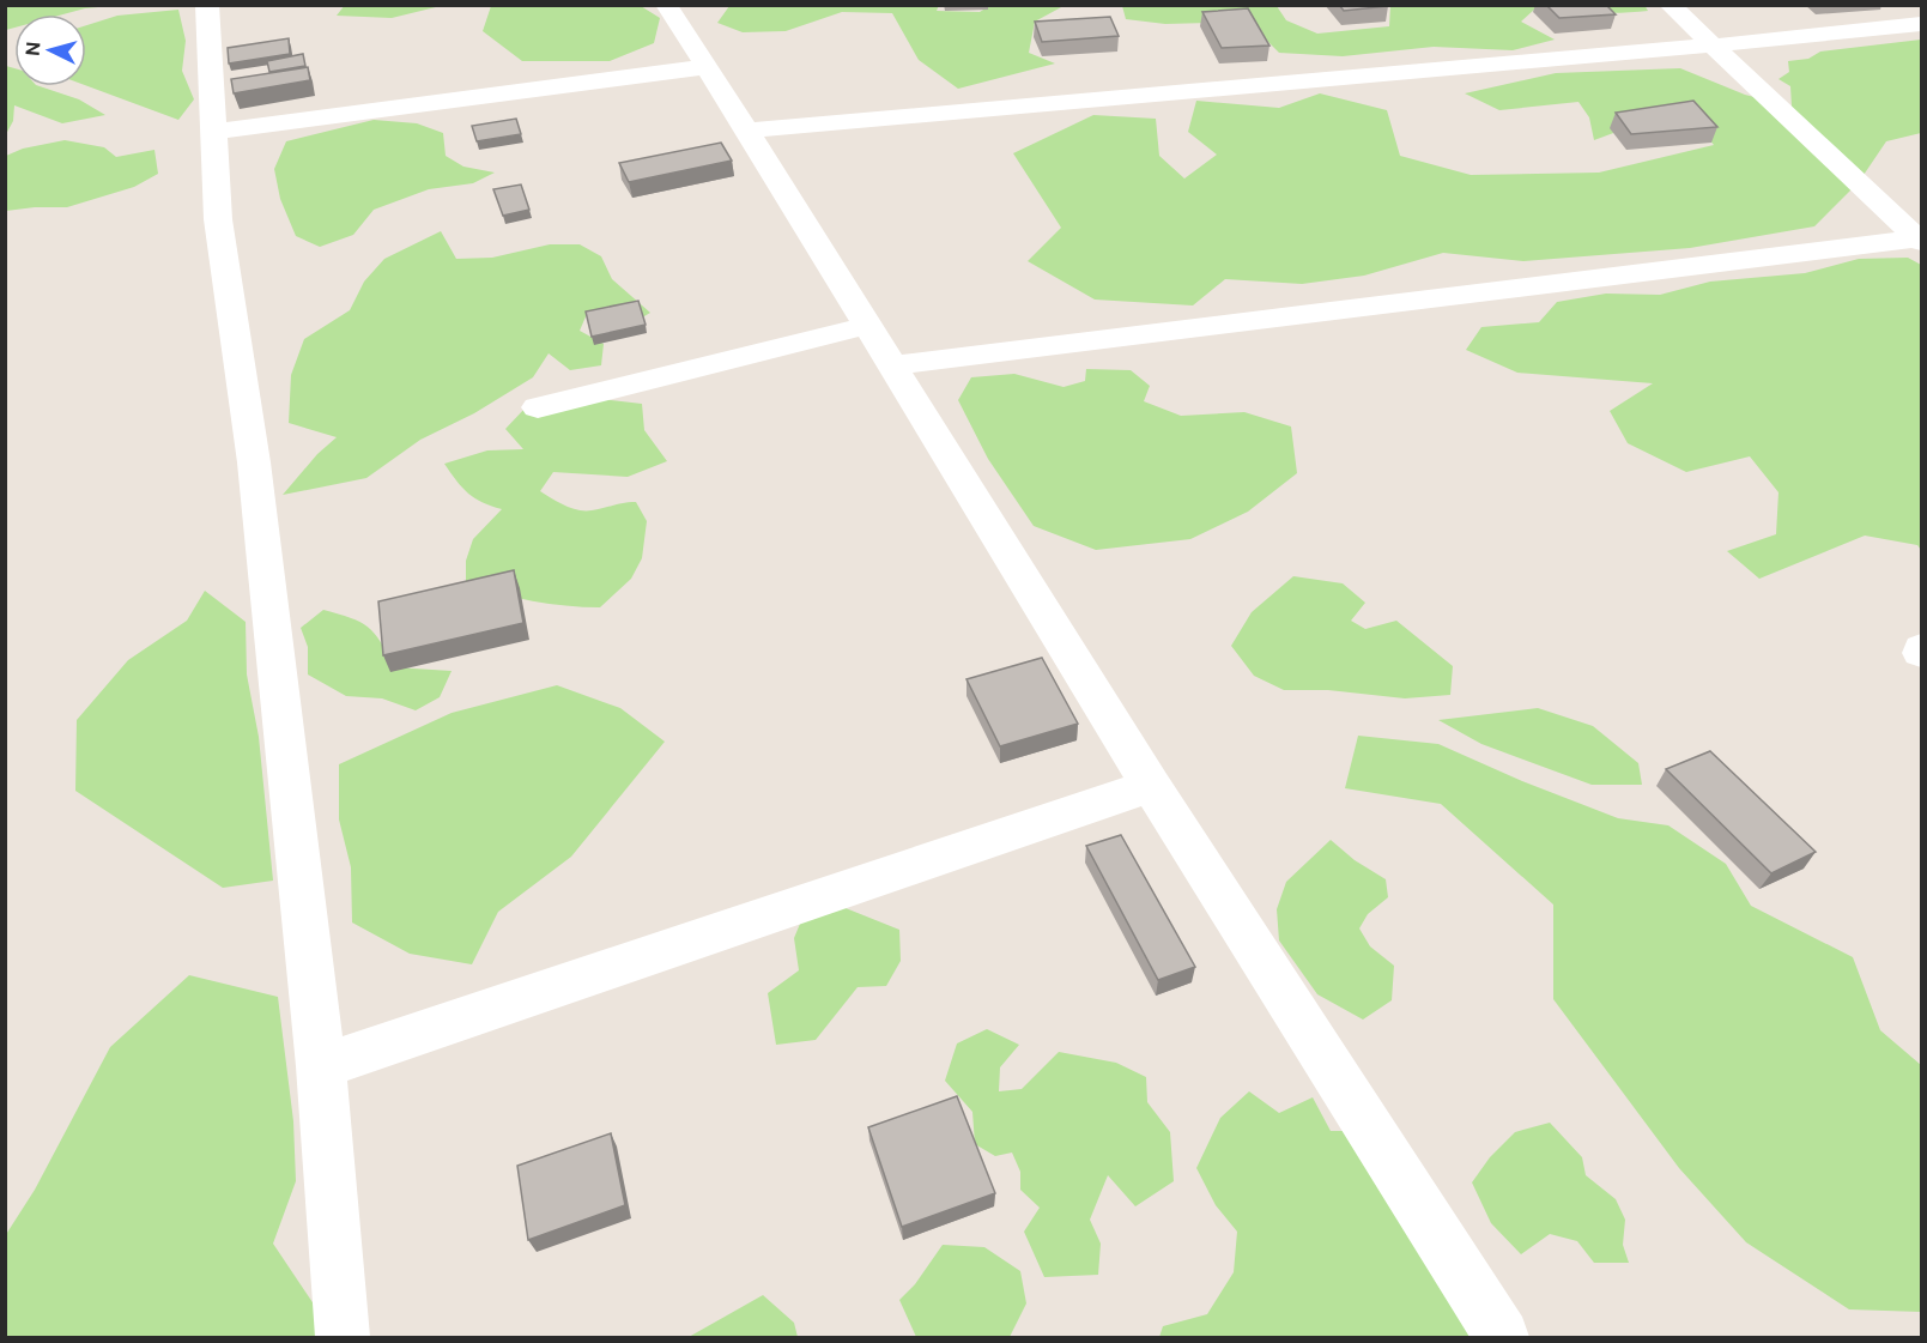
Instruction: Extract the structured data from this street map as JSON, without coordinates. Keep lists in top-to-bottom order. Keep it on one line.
{"north":"left"}
